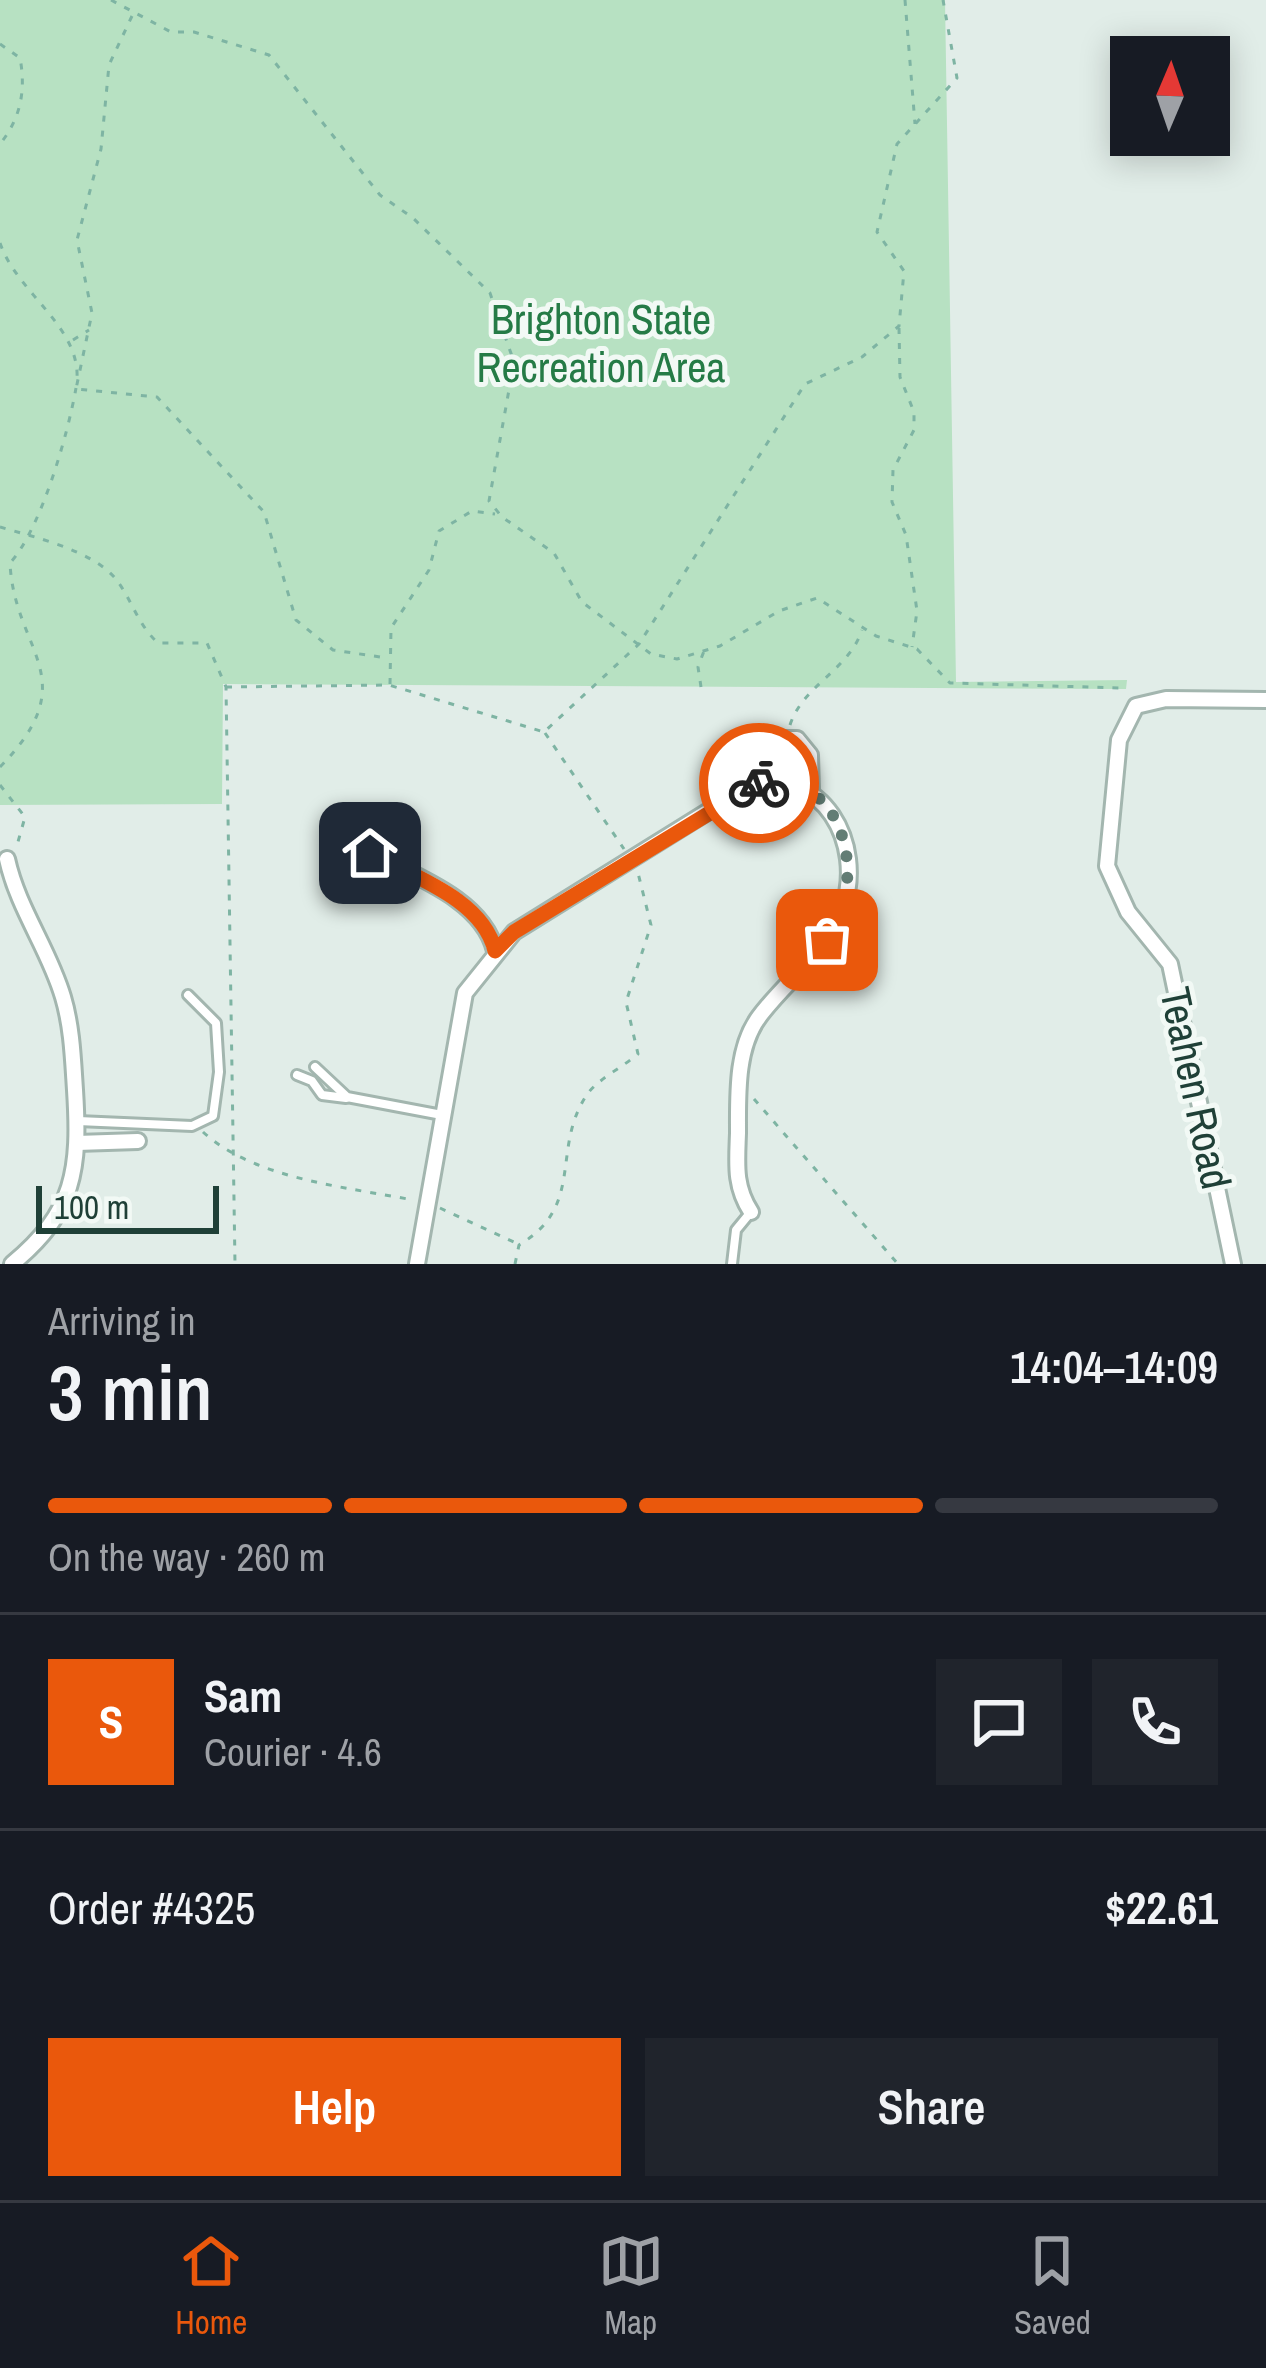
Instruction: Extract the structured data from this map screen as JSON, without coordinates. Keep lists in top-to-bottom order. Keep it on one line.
{"streets":{"street":["Teahen Road"]},"parks":["Brighton State Recreation Area"],"scale_bar":"100 m","north":"top","page":{"scale":"100 m","heading":["3 min","Arriving in","14:04–14:09"],"panel":["Sam","Courier · 4.6","Order #4325","$22.61"],"bar":"On the way · 260 m","round":"S","buttons":["Help","Share"],"tabs":["Home","Map","Saved"]}}
